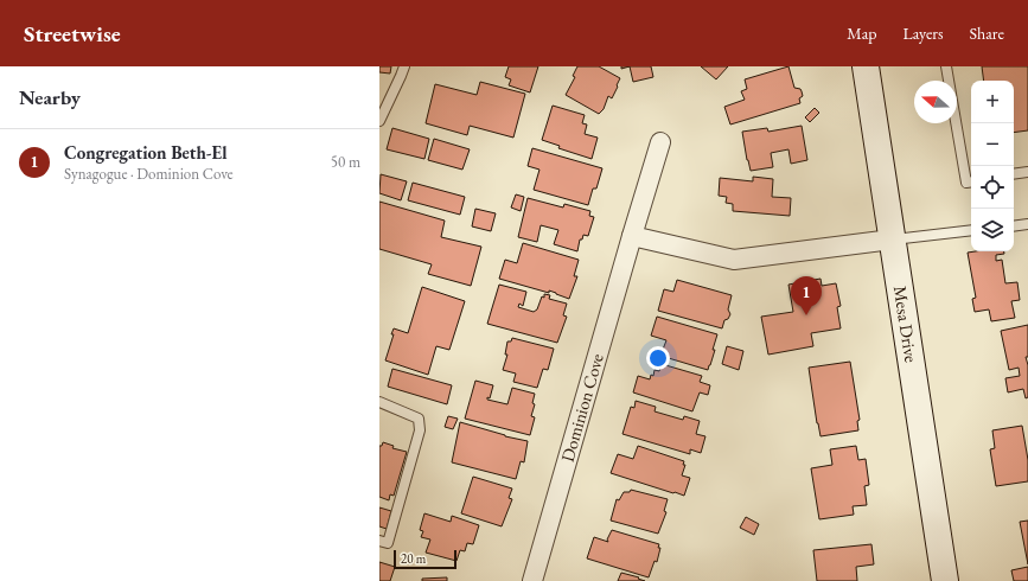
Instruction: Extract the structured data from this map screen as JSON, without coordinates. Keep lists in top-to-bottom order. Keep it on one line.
{"streets":{"street":["Mesa Drive","Dominion Cove"]},"scale_bar":"20 m","north":"left","page":{"header":"Streetwise","nav":["Map","Layers","Share"],"heading":"Nearby","map_buttons":["+","−"],"list":[{"mark":"1","name":"Congregation Beth-El","note":"Synagogue · Dominion Cove","value":"50 m"}],"pins":"1","scale":"20 m"}}
